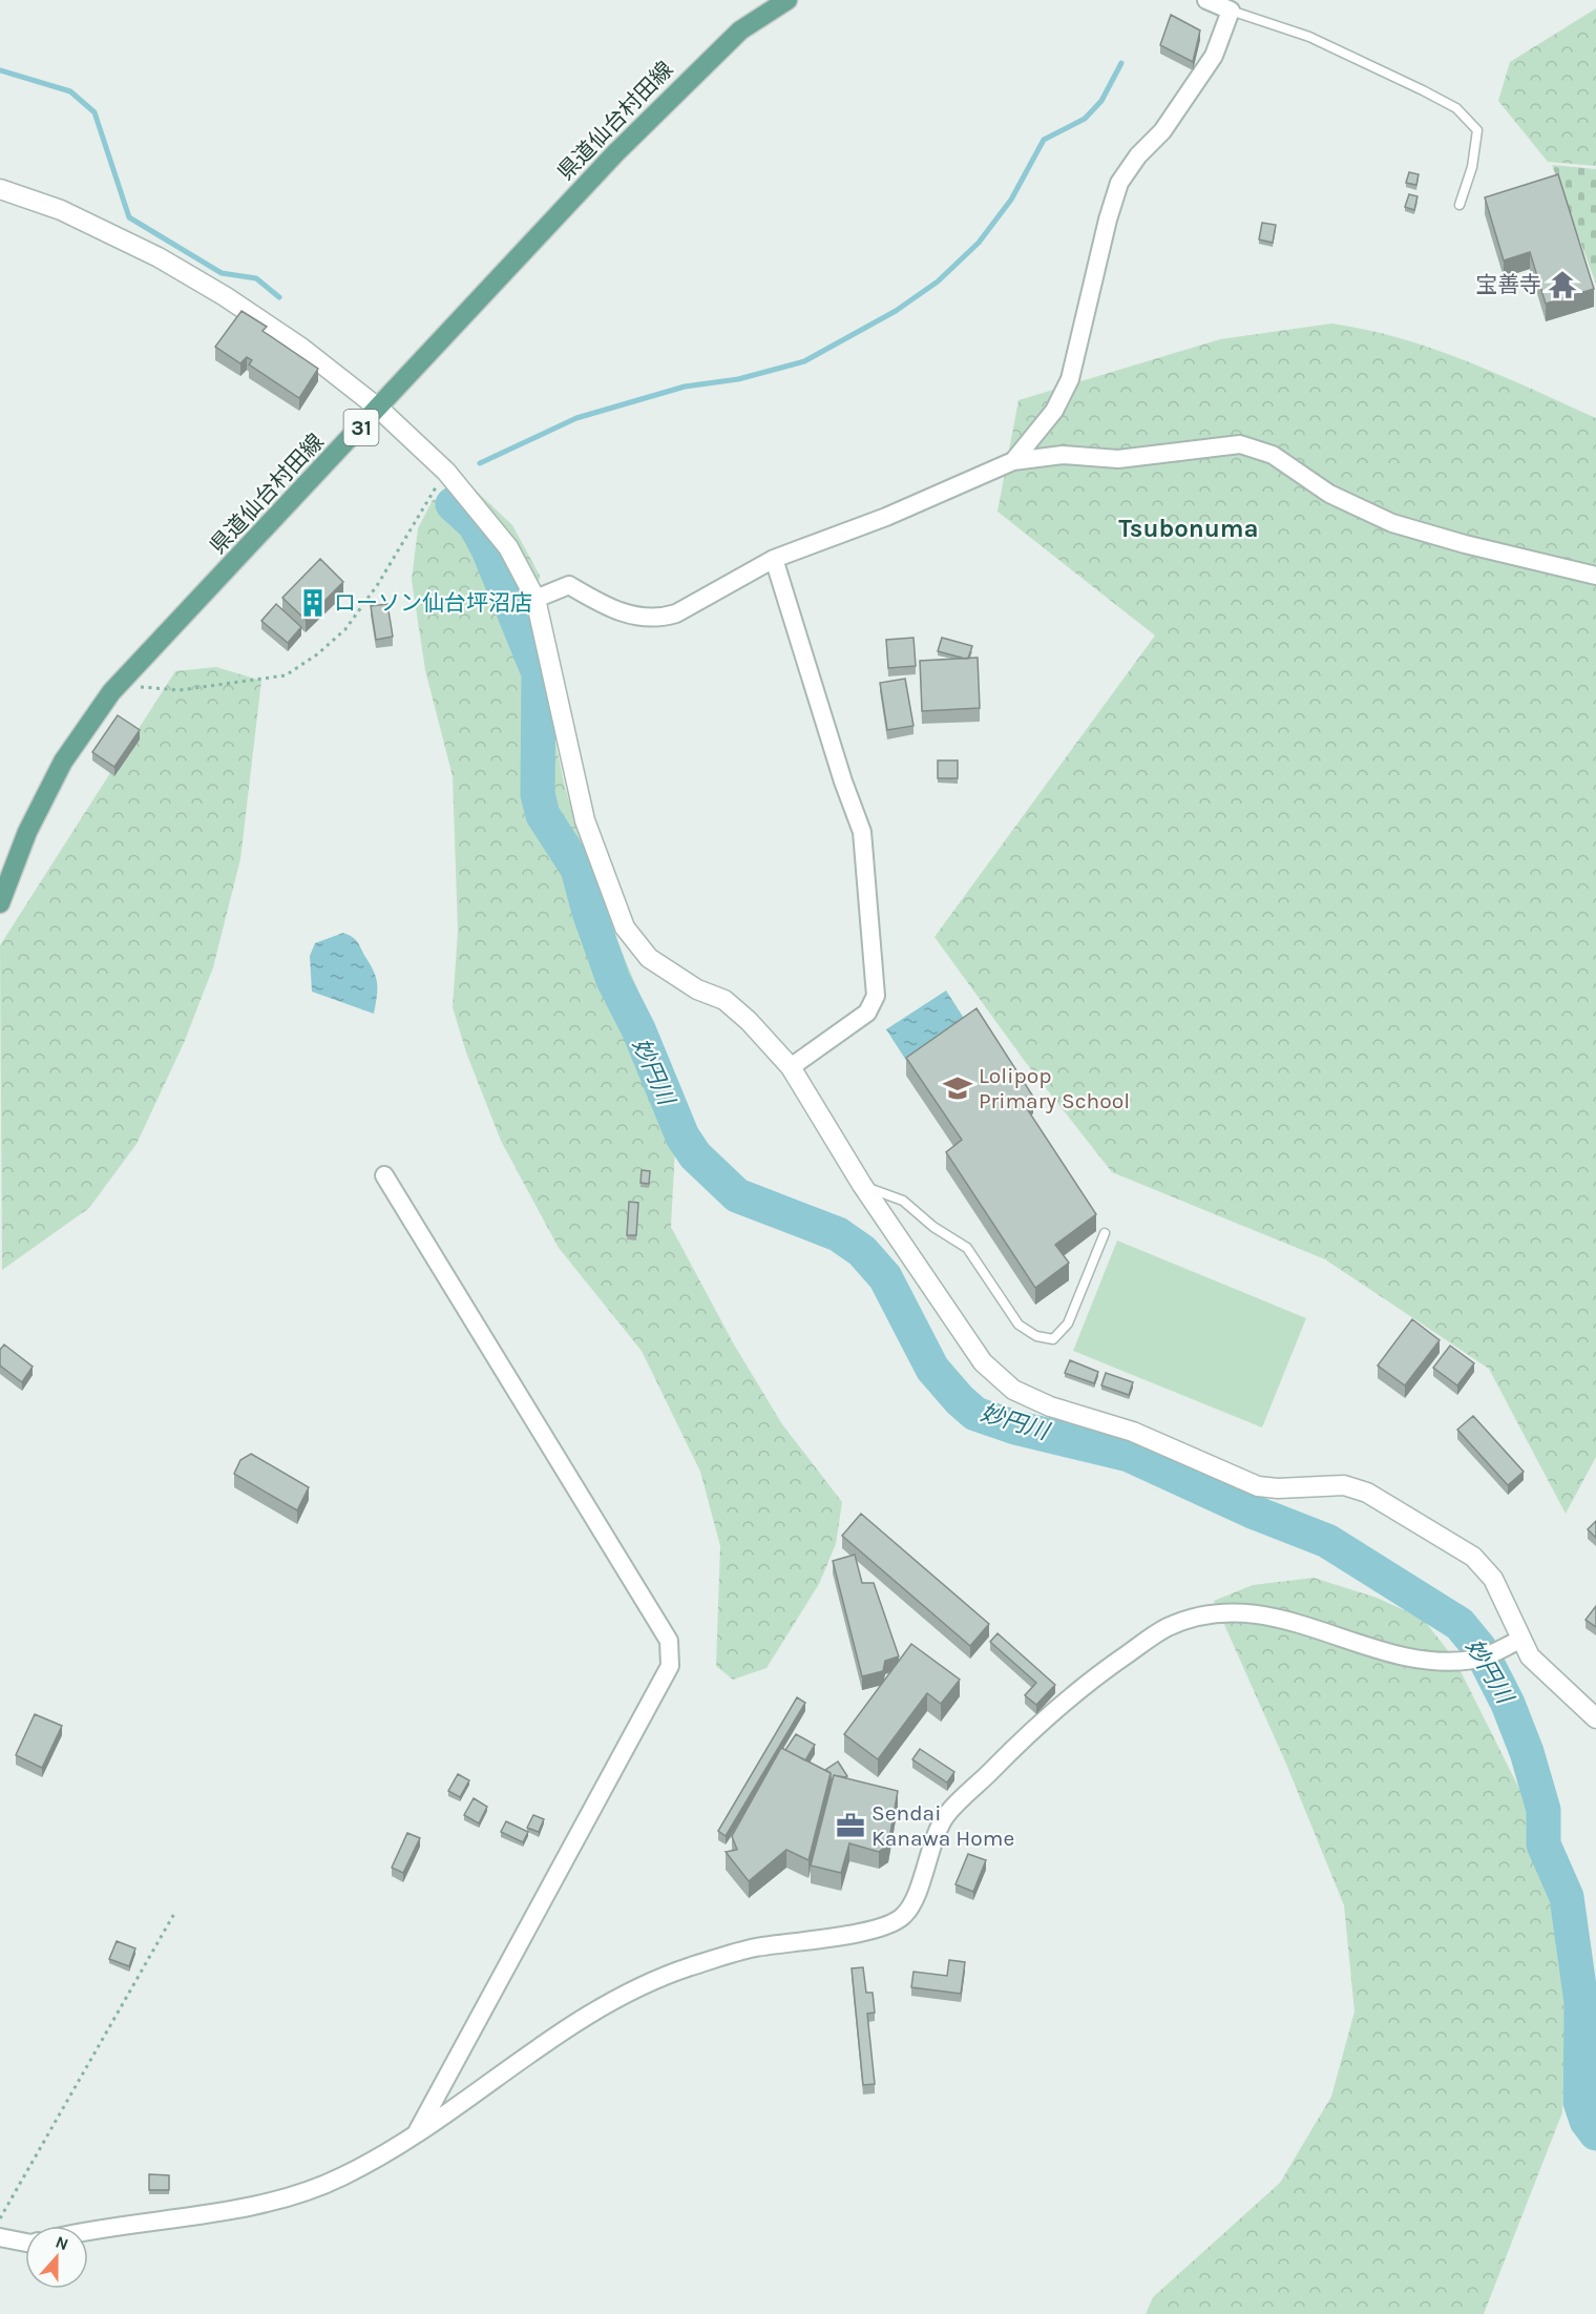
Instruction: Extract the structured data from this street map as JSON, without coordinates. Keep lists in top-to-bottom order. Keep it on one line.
{"streets":{"main road":["県道仙台村田線","31"]},"districts":["Tsubonuma"],"water":["妙円川"],"places":{"temple":["宝善寺"],"building":["ローソン仙台坪沼店"],"school or university":["Lolipop Primary School"],"office":["Sendai Kanawa Home"]},"north":"top"}
